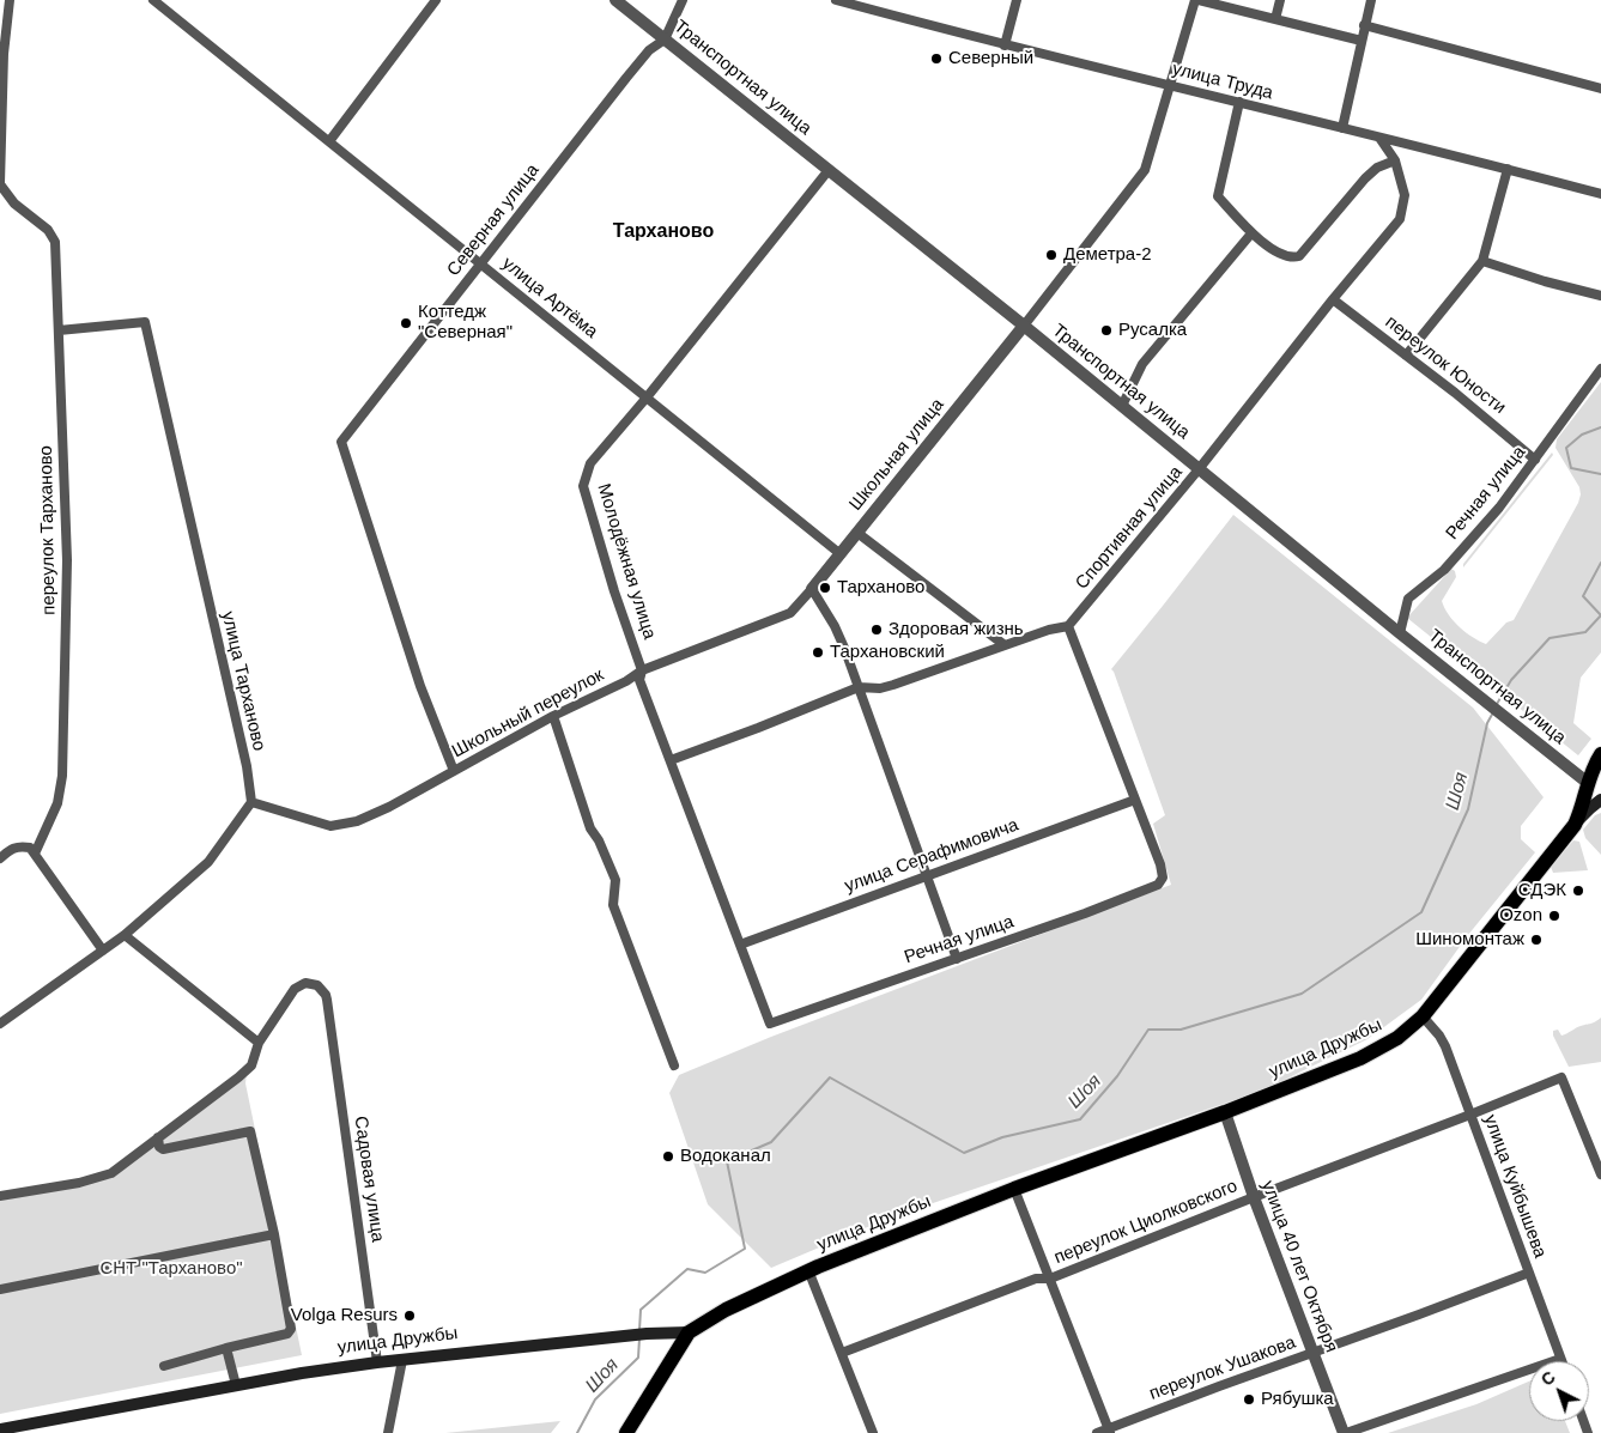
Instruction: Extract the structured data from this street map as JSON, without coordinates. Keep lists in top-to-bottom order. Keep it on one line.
{"streets":{"main road":["Транспортная улица","улица Дружбы"],"street":["улица Труда","Северная улица","улица Артёма","переулок Юности","Школьная улица","Речная улица","Спортивная улица","переулок Тарханово","Молодёжная улица","улица Тарханово","Школьный переулок","улица Серафимовича","Садовая улица","улица Куйбышева","переулок Циолковского","улица 40 лет Октября","переулок Ушакова"]},"crossings":[["Транспортная улица","Северная улица"],["Транспортная улица","Школьная улица"],["Транспортная улица","Речная улица"],["Транспортная улица","Спортивная улица"],["Транспортная улица","Молодёжная улица"],["Транспортная улица","улица Дружбы"],["улица Труда","Школьная улица"],["улица Труда","Спортивная улица"],["Северная улица","улица Артёма"],["Северная улица","Школьный переулок"],["улица Артёма","Школьная улица"],["улица Артёма","Молодёжная улица"],["переулок Юности","Речная улица"],["переулок Юности","Спортивная улица"],["Школьная улица","Школьный переулок"],["Речная улица","Молодёжная улица"],["Речная улица","улица Серафимовича"],["переулок Тарханово","улица Тарханово"],["Молодёжная улица","Школьный переулок"],["Молодёжная улица","улица Серафимовича"],["улица Тарханово","Школьный переулок"],["улица Дружбы","Садовая улица"],["улица Дружбы","улица Куйбышева"],["улица Дружбы","улица 40 лет Октября"],["улица Куйбышева","переулок Циолковского"],["улица Куйбышева","переулок Ушакова"],["переулок Циолковского","улица 40 лет Октября"],["улица 40 лет Октября","переулок Ушакова"]],"districts":["Тарханово"],"water":["Шоя"],"parks":["СНТ \"Тарханово\""],"places":["Северный","Деметра-2","Коттедж \"Северная\"","Русалка","Тарханово","Здоровая жизнь","Тархановский","СДЭК","Ozon","Шиномонтаж","Водоканал","Volga Resurs","Рябушка"],"north":"top left"}
